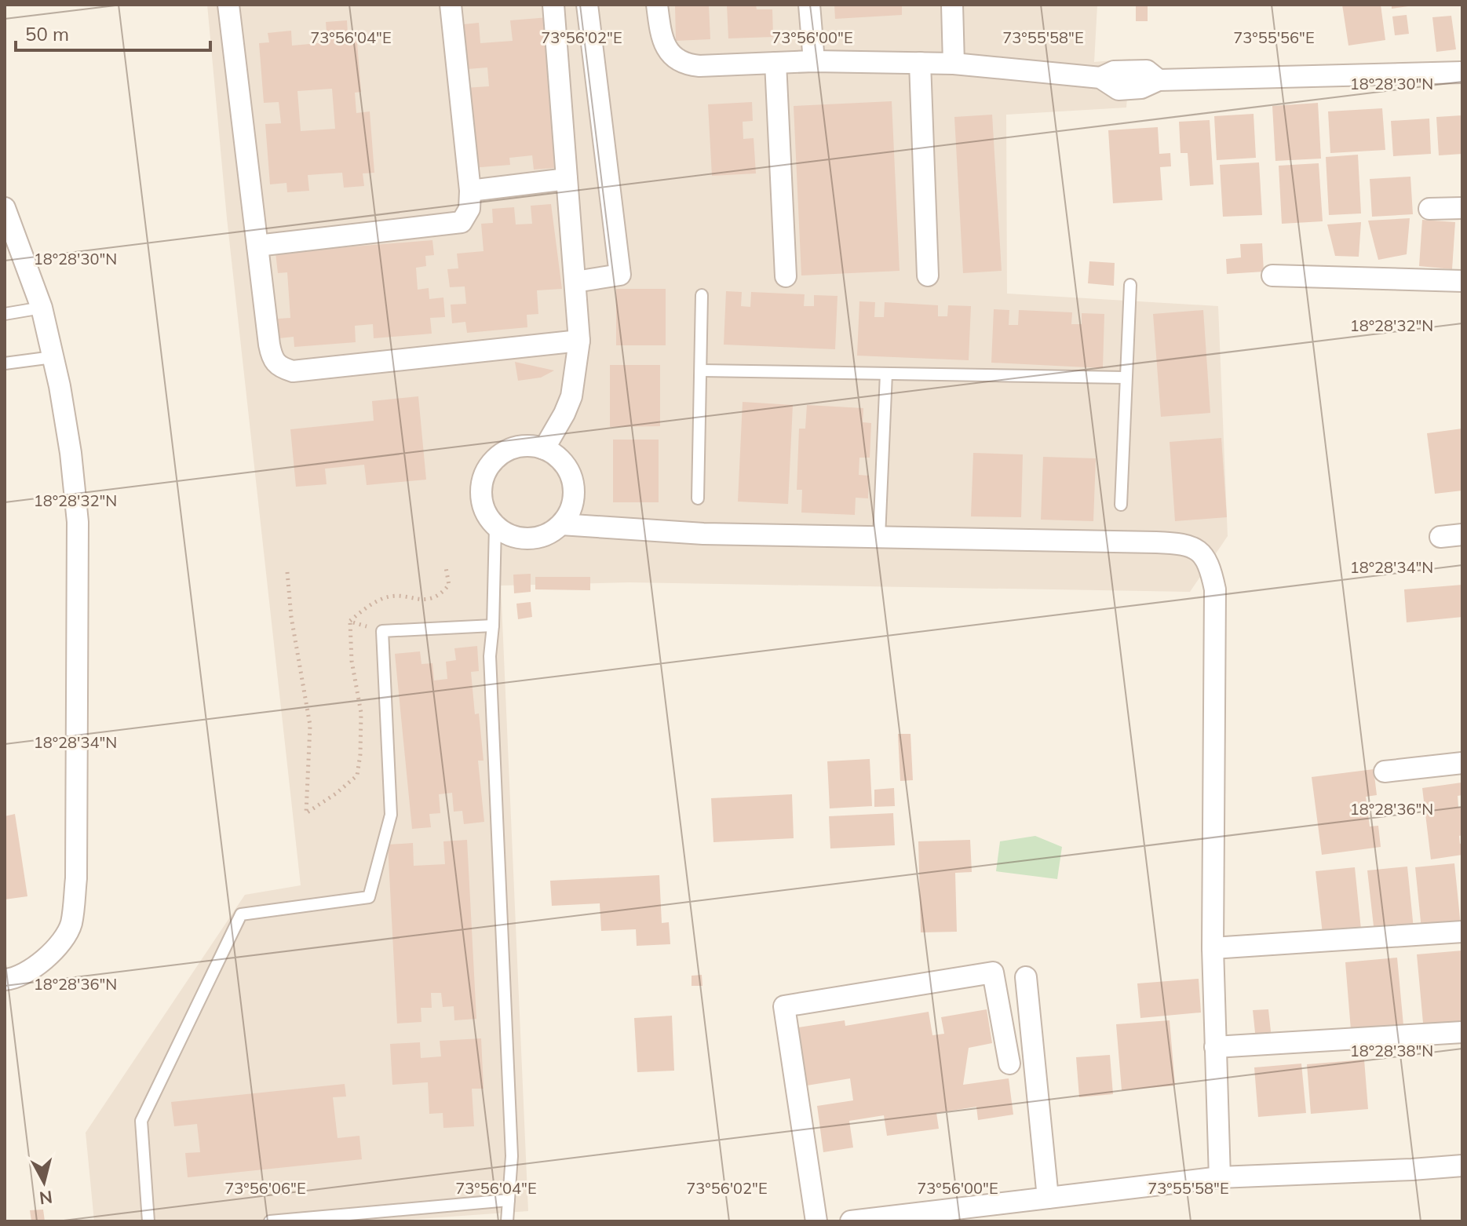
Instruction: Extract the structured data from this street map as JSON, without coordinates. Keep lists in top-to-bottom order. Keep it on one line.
{"scale_bar":"50 m","north":"bottom","coordinates":["73°56'04\"E","73°56'02\"E","73°56'00\"E","73°55'58\"E","73°55'56\"E","18°28'30\"N","18°28'32\"N","18°28'34\"N","18°28'36\"N","18°28'38\"N","73°56'06\"E"]}
